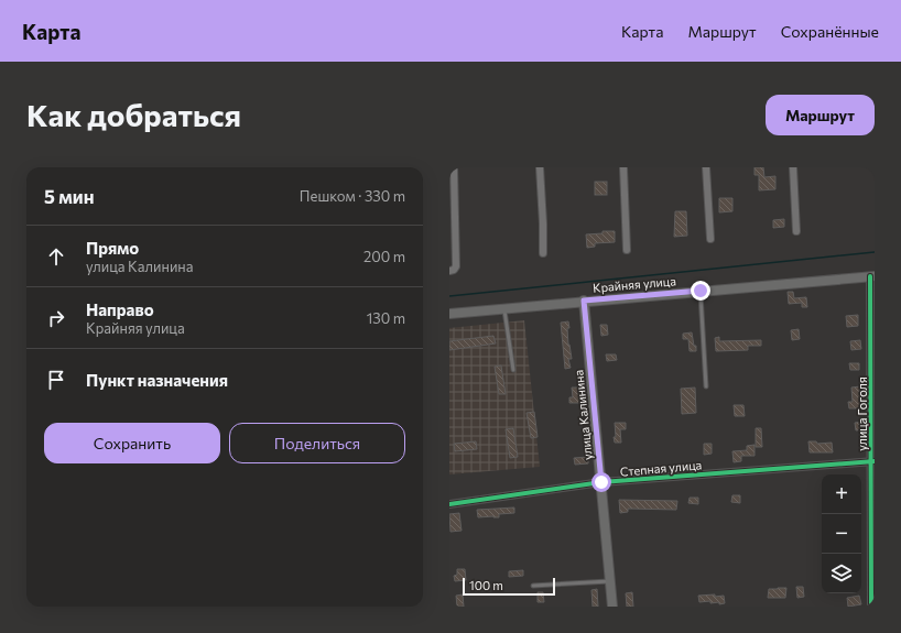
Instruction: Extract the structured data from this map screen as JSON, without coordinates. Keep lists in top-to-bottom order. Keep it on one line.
{"streets":{"main road":["Крайняя улица","улица Калинина"],"street":["улица Гоголя","Степная улица"]},"crossings":[["Крайняя улица","улица Гоголя"],["Крайняя улица","улица Калинина"],["улица Гоголя","Степная улица"],["улица Калинина","Степная улица"]],"scale_bar":"100 m","page":{"header":"Карта","nav":["Карта","Маршрут","Сохранённые"],"buttons":["Маршрут",["Сохранить","Поделиться"]],"title":"Как добраться","heading":["5 мин","Пешком · 330 m"],"list":[["Прямо","улица Калинина","200 m"],["Направо","Крайняя улица","130 m"],"Пункт назначения"],"map_buttons":["+","−"],"scale":"100 m"}}
